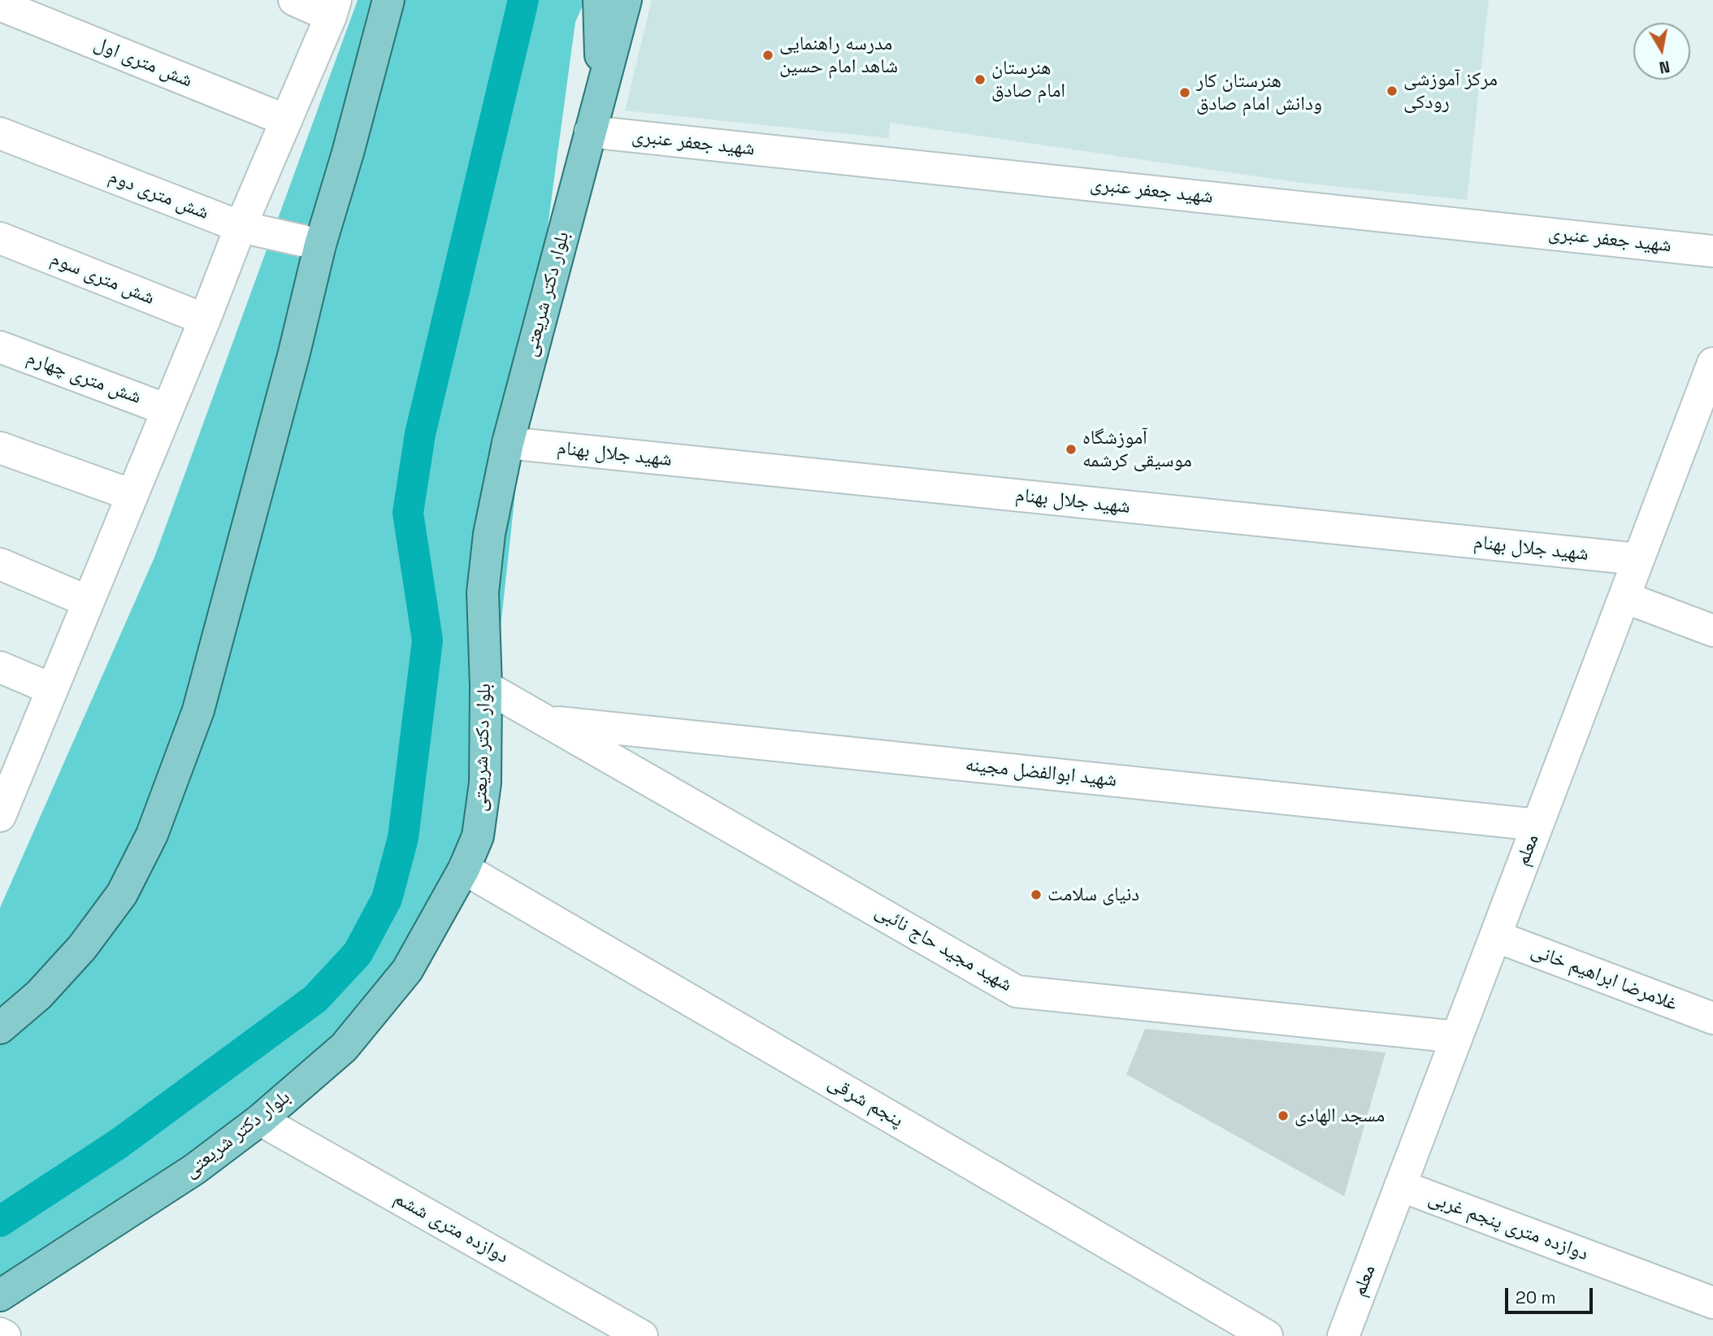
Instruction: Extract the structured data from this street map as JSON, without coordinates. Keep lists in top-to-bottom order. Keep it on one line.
{"streets":{"main road":["بلوار دکتر شریعتی"],"street":["شش متری اول","شهید جعفر عنبری","شش متری دوم","شش متری سوم","شش متری چهارم","شهید جلال بهنام","شهید ابوالفضل مجینه","معلم","شهید مجید حاج نائبی","غلامرضا ابراهیم خانی","پنجم شرقی","دوازده متری پنجم غربی","دوازده متری ششم"]},"crossings":[["شهید جعفر عنبری","بلوار دکتر شریعتی"],["بلوار دکتر شریعتی","شهید جلال بهنام"],["بلوار دکتر شریعتی","شهید مجید حاج نائبی"],["بلوار دکتر شریعتی","پنجم شرقی"],["بلوار دکتر شریعتی","دوازده متری ششم"],["شهید جلال بهنام","معلم"],["شهید ابوالفضل مجینه","معلم"],["شهید ابوالفضل مجینه","شهید مجید حاج نائبی"],["معلم","شهید مجید حاج نائبی"],["معلم","غلامرضا ابراهیم خانی"],["معلم","دوازده متری پنجم غربی"]],"places":["مدرسه راهنمایی شاهد امام حسین","هنرستان امام صادق","مرکز آموزشی رودکی","هنرستان کار ودانش امام صادق","آموزشگاه موسیقی کرشمه","دنیای سلامت","مسجد الهادی"],"scale_bar":"20 m","north":"bottom"}
